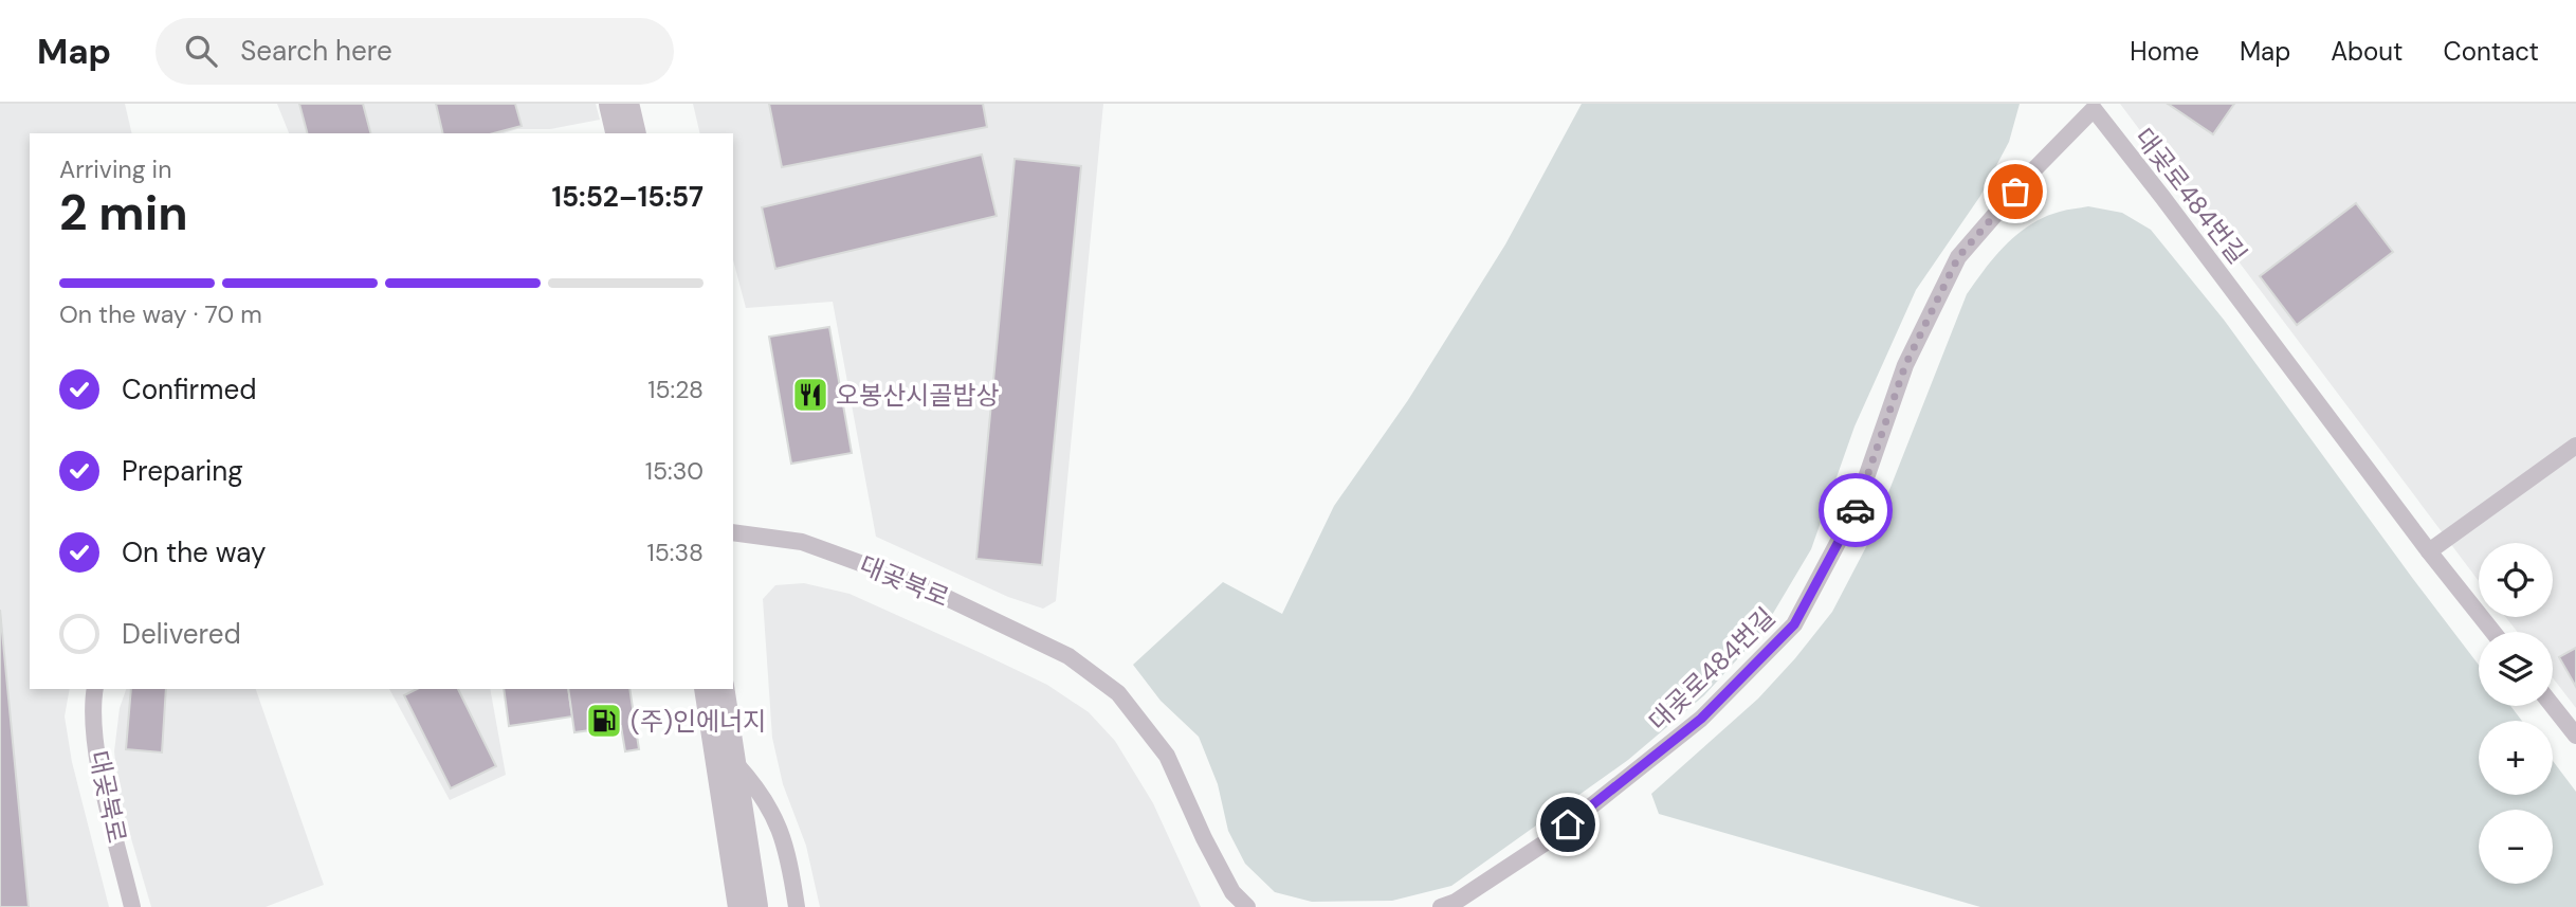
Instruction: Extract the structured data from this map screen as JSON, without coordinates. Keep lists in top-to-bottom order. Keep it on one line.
{"streets":{"lane":["대곶로484번길","대곶북로"]},"places":{"restaurant":["오봉산시골밥상"],"fuel station":["(주)인에너지"]},"page":{"header":"Map","search":"Search here","nav":["Home","Map","About","Contact"],"heading":["2 min","Arriving in","15:52–15:57"],"bar":"On the way · 70 m","list":[["Confirmed","15:28"],["Preparing","15:30"],["On the way","15:38"],"Delivered"],"map_buttons":["+","−"]}}
